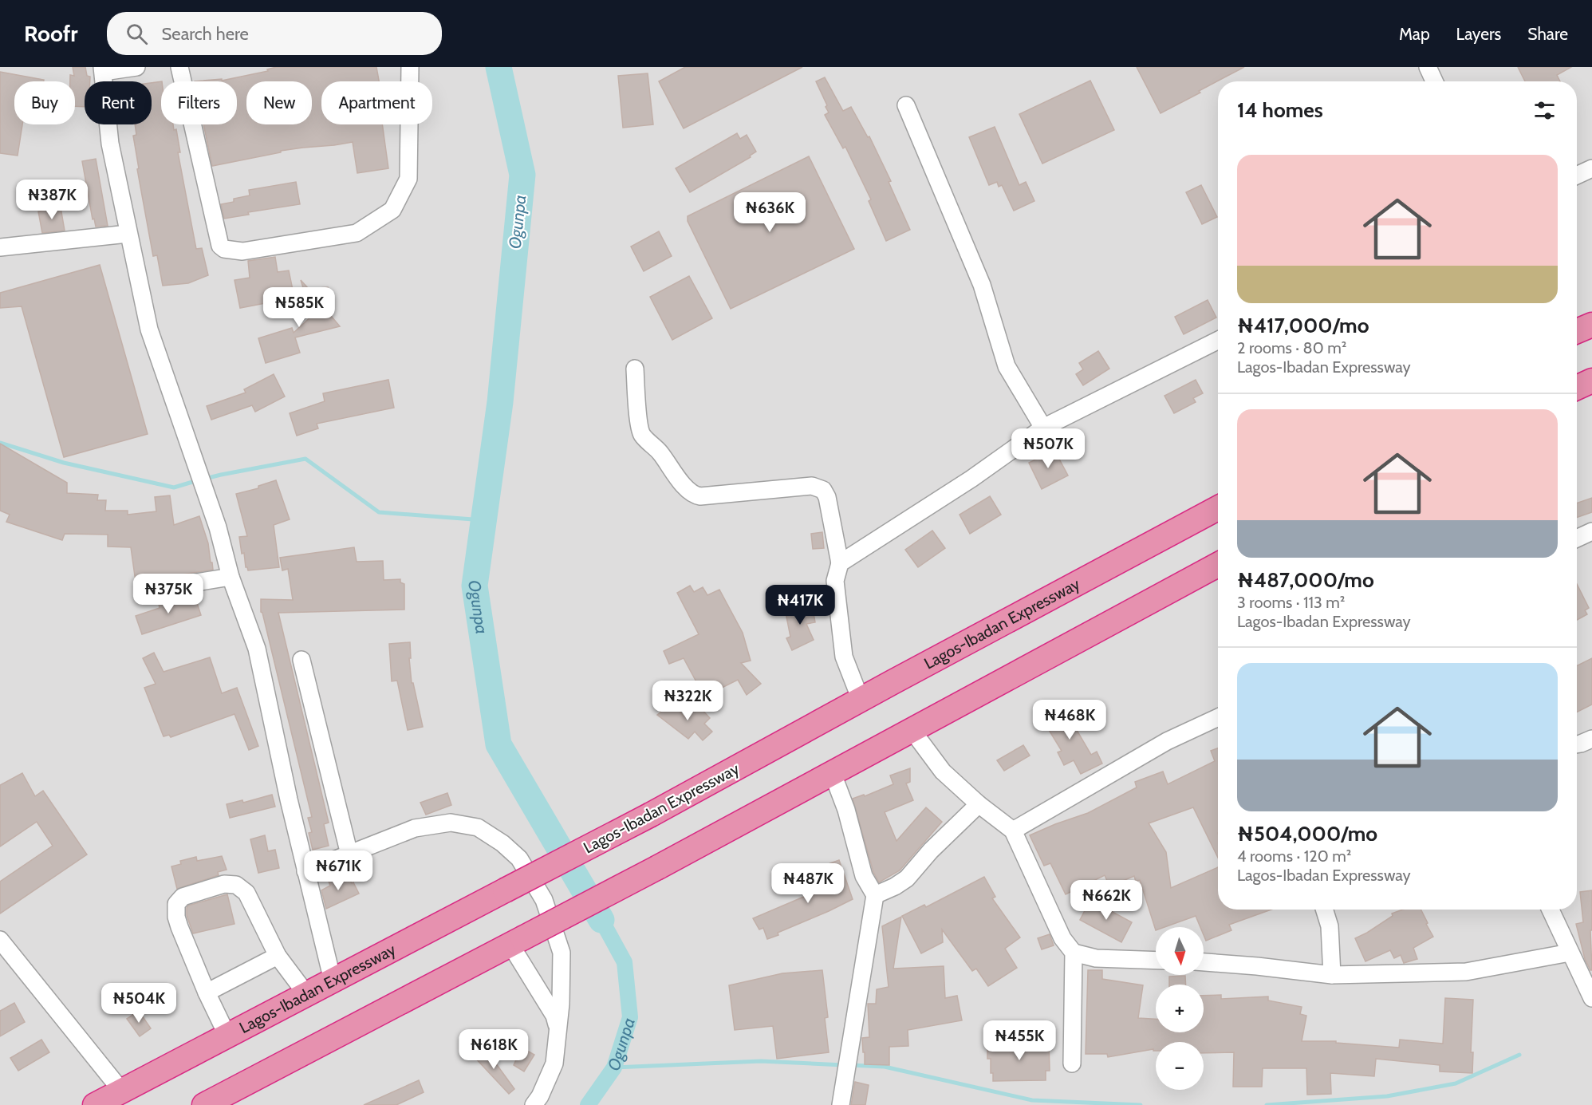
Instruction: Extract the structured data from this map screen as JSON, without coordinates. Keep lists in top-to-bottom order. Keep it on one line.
{"streets":{"highway":["Lagos-Ibadan Expressway"]},"water":["Ogunpa"],"north":"bottom","page":{"header":"Roofr","search":"Search here","nav":["Map","Layers","Share"],"chip":["Buy","Rent","Filters","New","Apartment"],"heading":"14 homes","list":[{"name":"₦417,000/mo","note":"2 rooms · 80 m² · Lagos-Ibadan Expressway"},{"name":"₦487,000/mo","note":"3 rooms · 113 m² · Lagos-Ibadan Expressway"},{"name":"₦504,000/mo","note":"4 rooms · 120 m² · Lagos-Ibadan Expressway"}],"price":["₦387K","₦636K","₦585K","₦507K","₦375K","₦417K","₦322K","₦468K","₦671K","₦487K","₦662K","₦504K","₦455K","₦618K"],"map_buttons":["+","−"]}}
